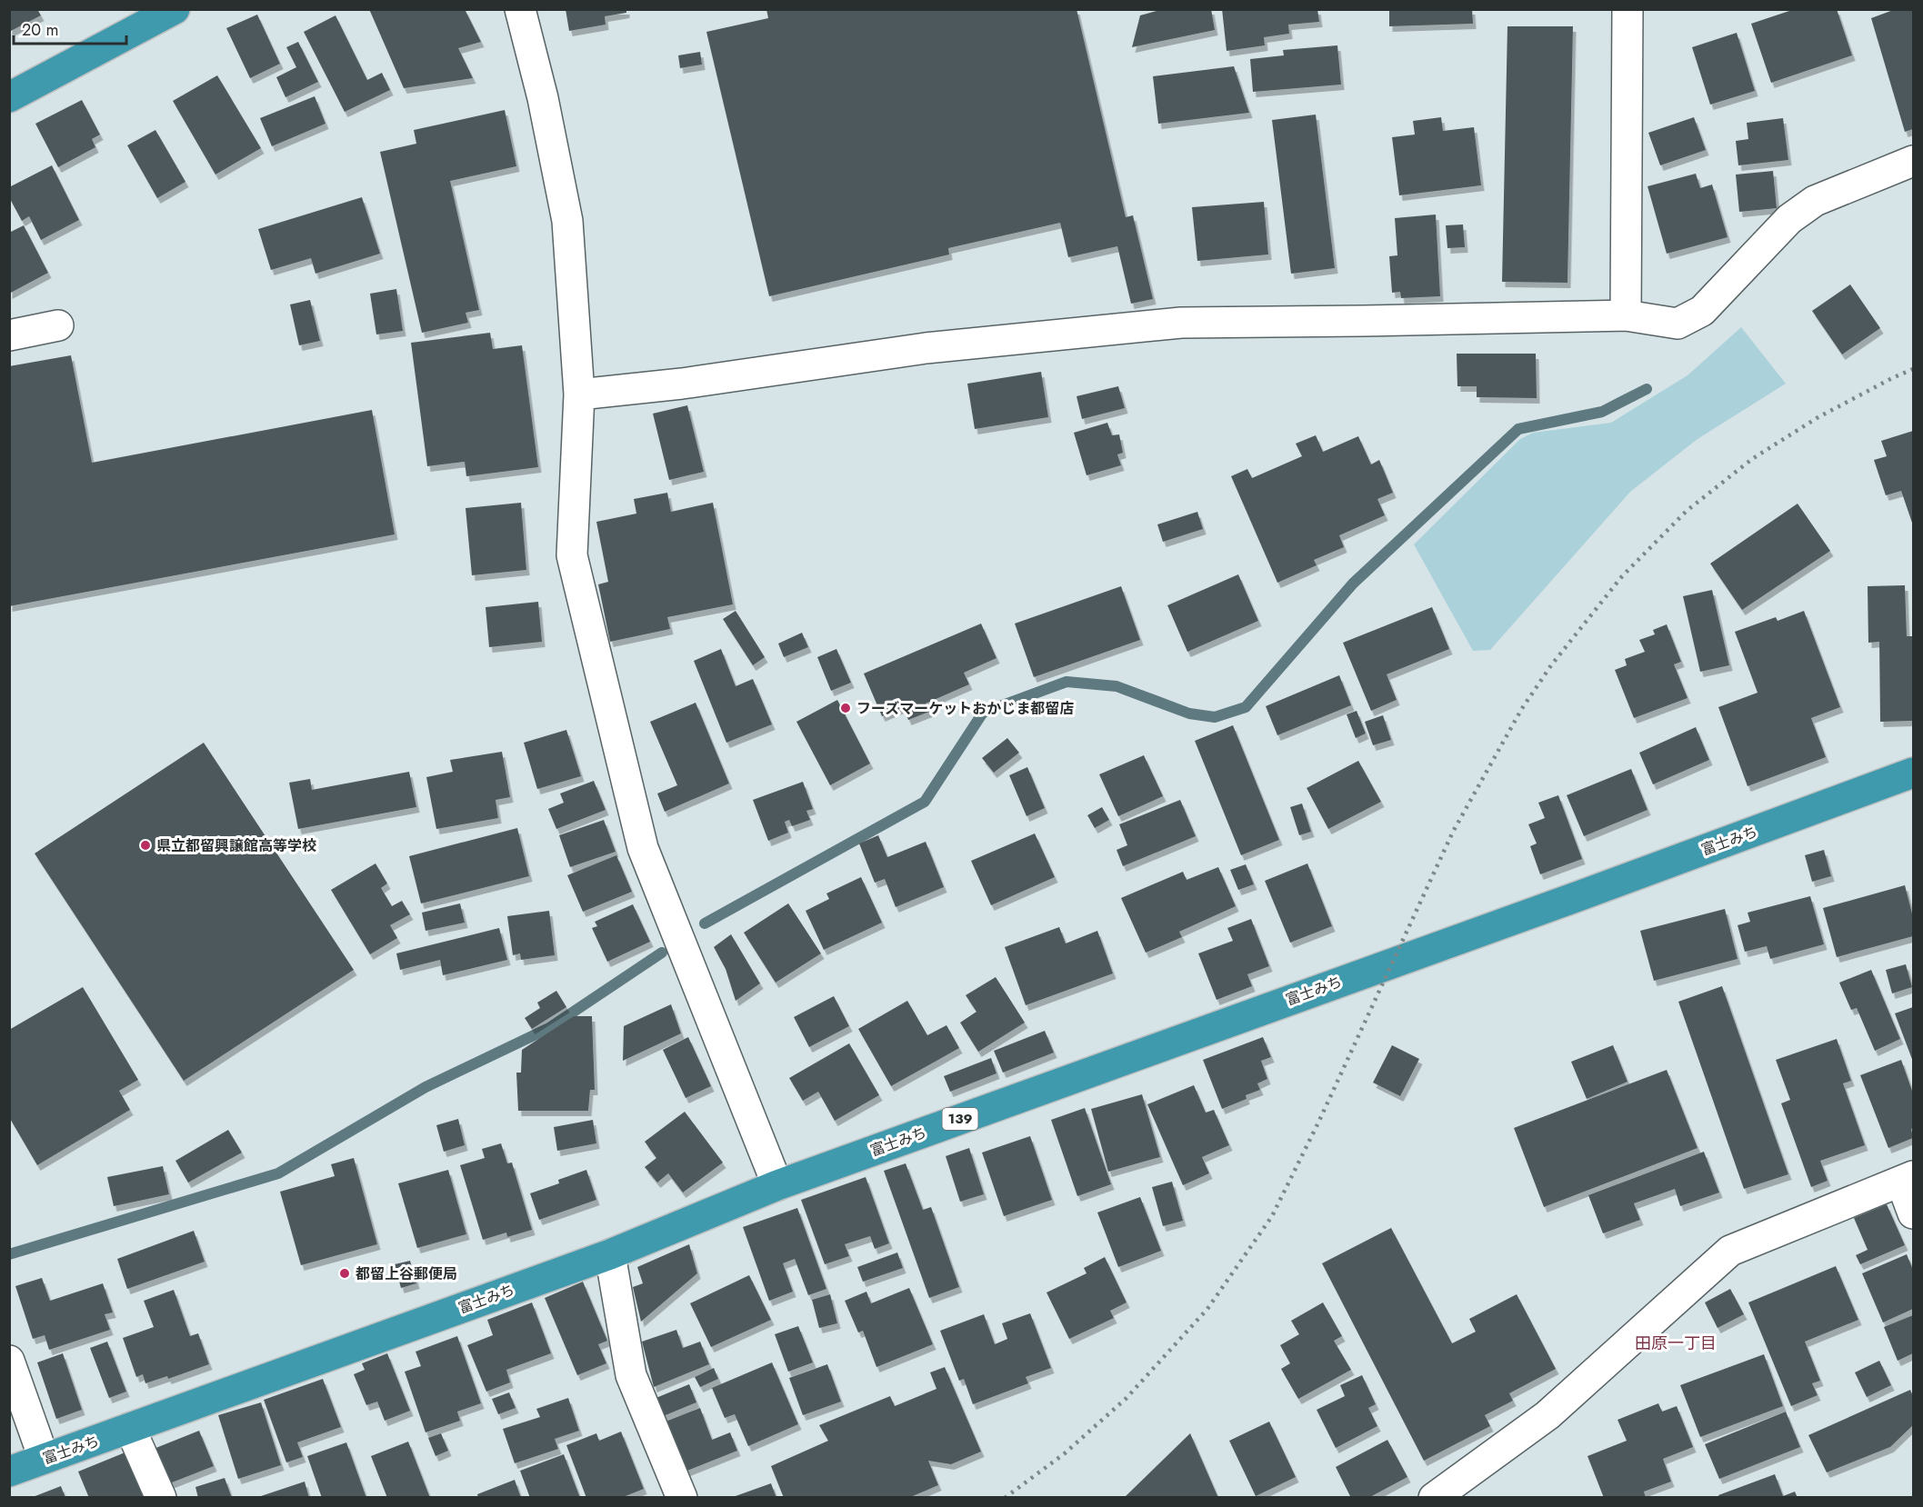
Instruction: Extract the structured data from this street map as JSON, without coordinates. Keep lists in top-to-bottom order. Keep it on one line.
{"streets":{"highway":["富士みち","139"]},"districts":["田原一丁目"],"places":["フーズマーケットおかじま都留店","県立都留興譲館高等学校","都留上谷郵便局"],"scale_bar":"20 m"}
